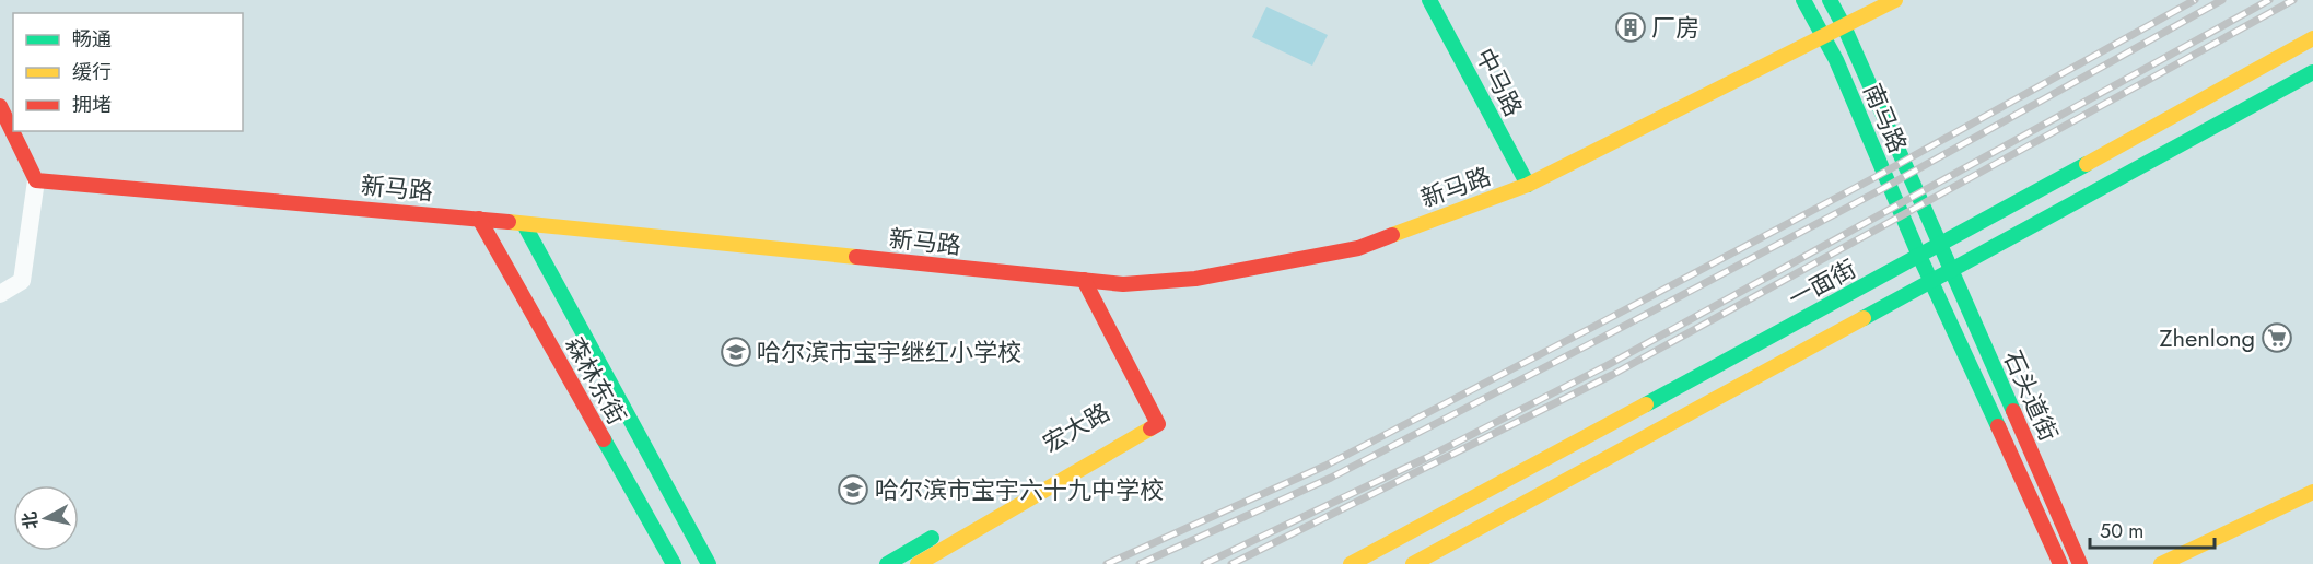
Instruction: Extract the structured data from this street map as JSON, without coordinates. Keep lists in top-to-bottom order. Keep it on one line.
{"streets":{"main road":["中马路","南马路","新马路","一面街","森林东街","石头道街","宏大路"]},"crossings":[["中马路","新马路"],["南马路","新马路"],["南马路","一面街"],["南马路","石头道街"],["新马路","森林东街"],["一面街","石头道街"]],"places":{"building":["厂房"],"supermarket":["Zhenlong"],"school or university":["哈尔滨市宝宇继红小学校","哈尔滨市宝宇六十九中学校"]},"legend":["畅通","缓行","拥堵"],"scale_bar":"50 m","north":"left"}
